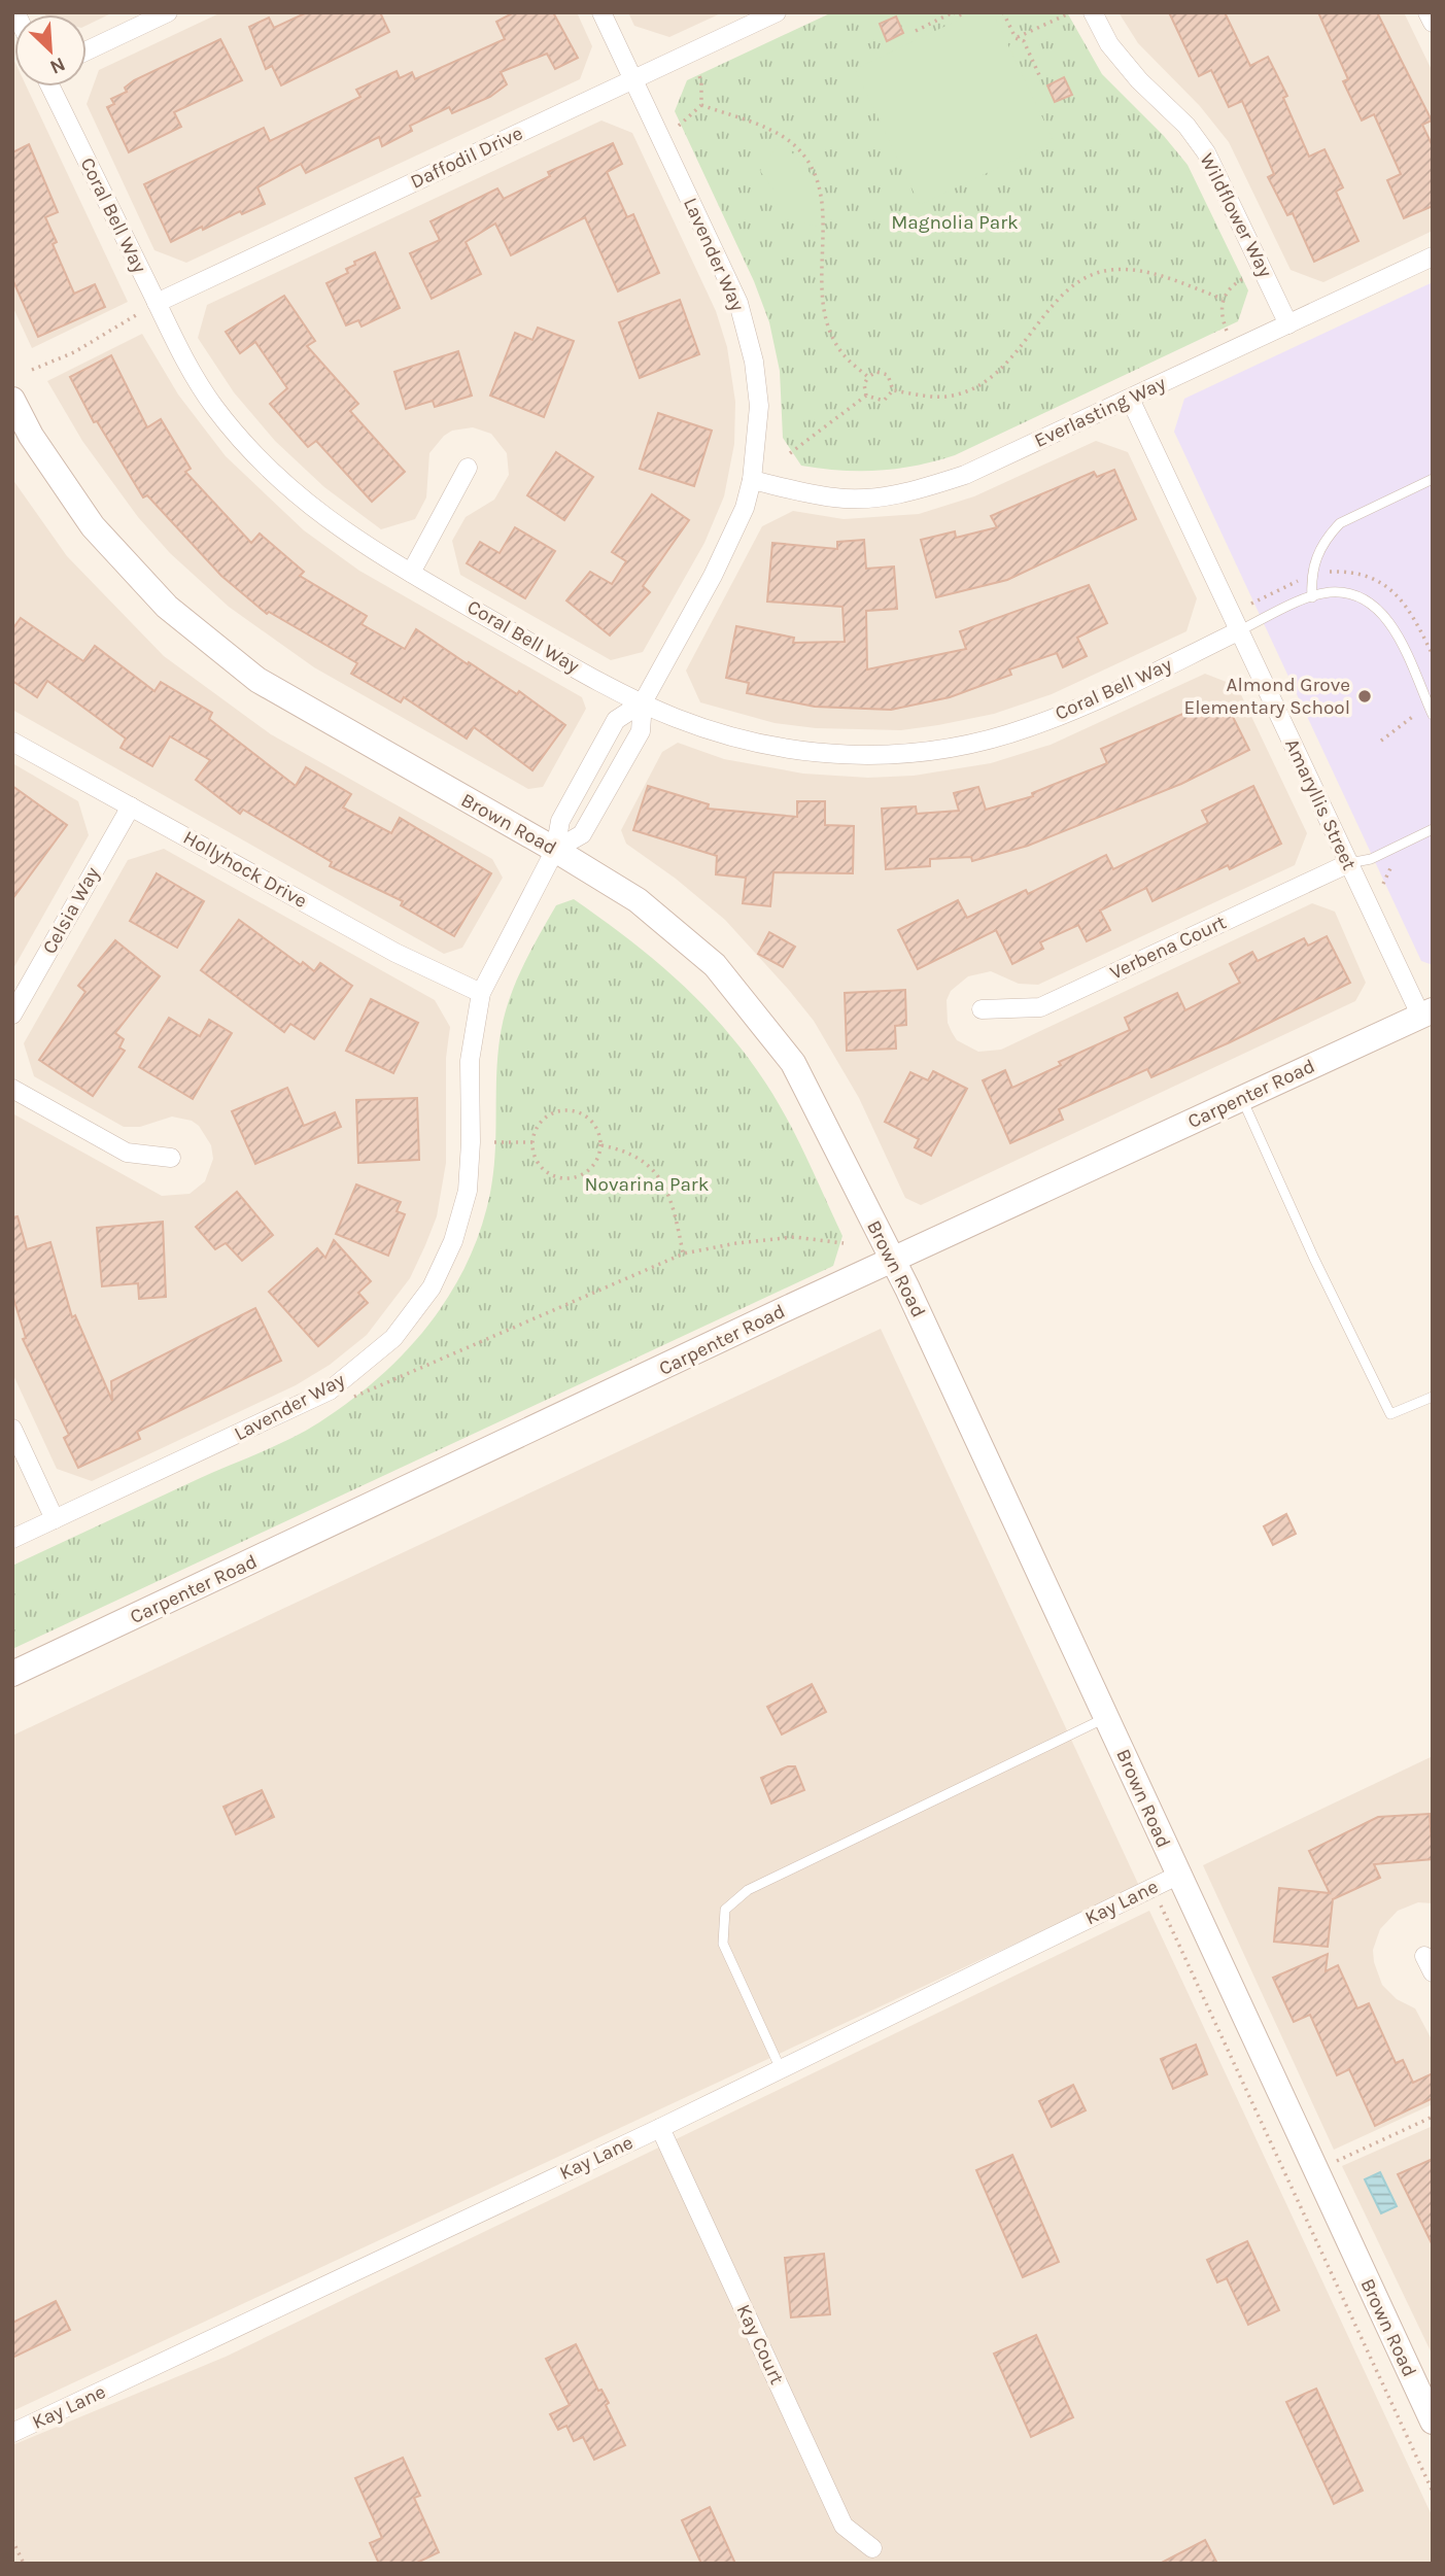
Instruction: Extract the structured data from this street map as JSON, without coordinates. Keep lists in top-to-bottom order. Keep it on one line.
{"streets":{"street":["Daffodil Drive","Coral Bell Way","Wildflower Way","Lavender Way","Everlasting Way","Amaryllis Street","Brown Road","Hollyhock Drive","Celsia Way","Verbena Court","Carpenter Road","Kay Lane","Kay Court"]},"crossings":[["Daffodil Drive","Coral Bell Way"],["Daffodil Drive","Lavender Way"],["Coral Bell Way","Lavender Way"],["Coral Bell Way","Amaryllis Street"],["Wildflower Way","Everlasting Way"],["Lavender Way","Everlasting Way"],["Lavender Way","Brown Road"],["Lavender Way","Hollyhock Drive"],["Everlasting Way","Amaryllis Street"],["Amaryllis Street","Verbena Court"],["Amaryllis Street","Carpenter Road"],["Brown Road","Carpenter Road"],["Brown Road","Kay Lane"],["Hollyhock Drive","Celsia Way"],["Kay Lane","Kay Court"]],"parks":["Magnolia Park","Novarina Park"],"places":["Almond Grove Elementary School"],"north":"bottom right"}
